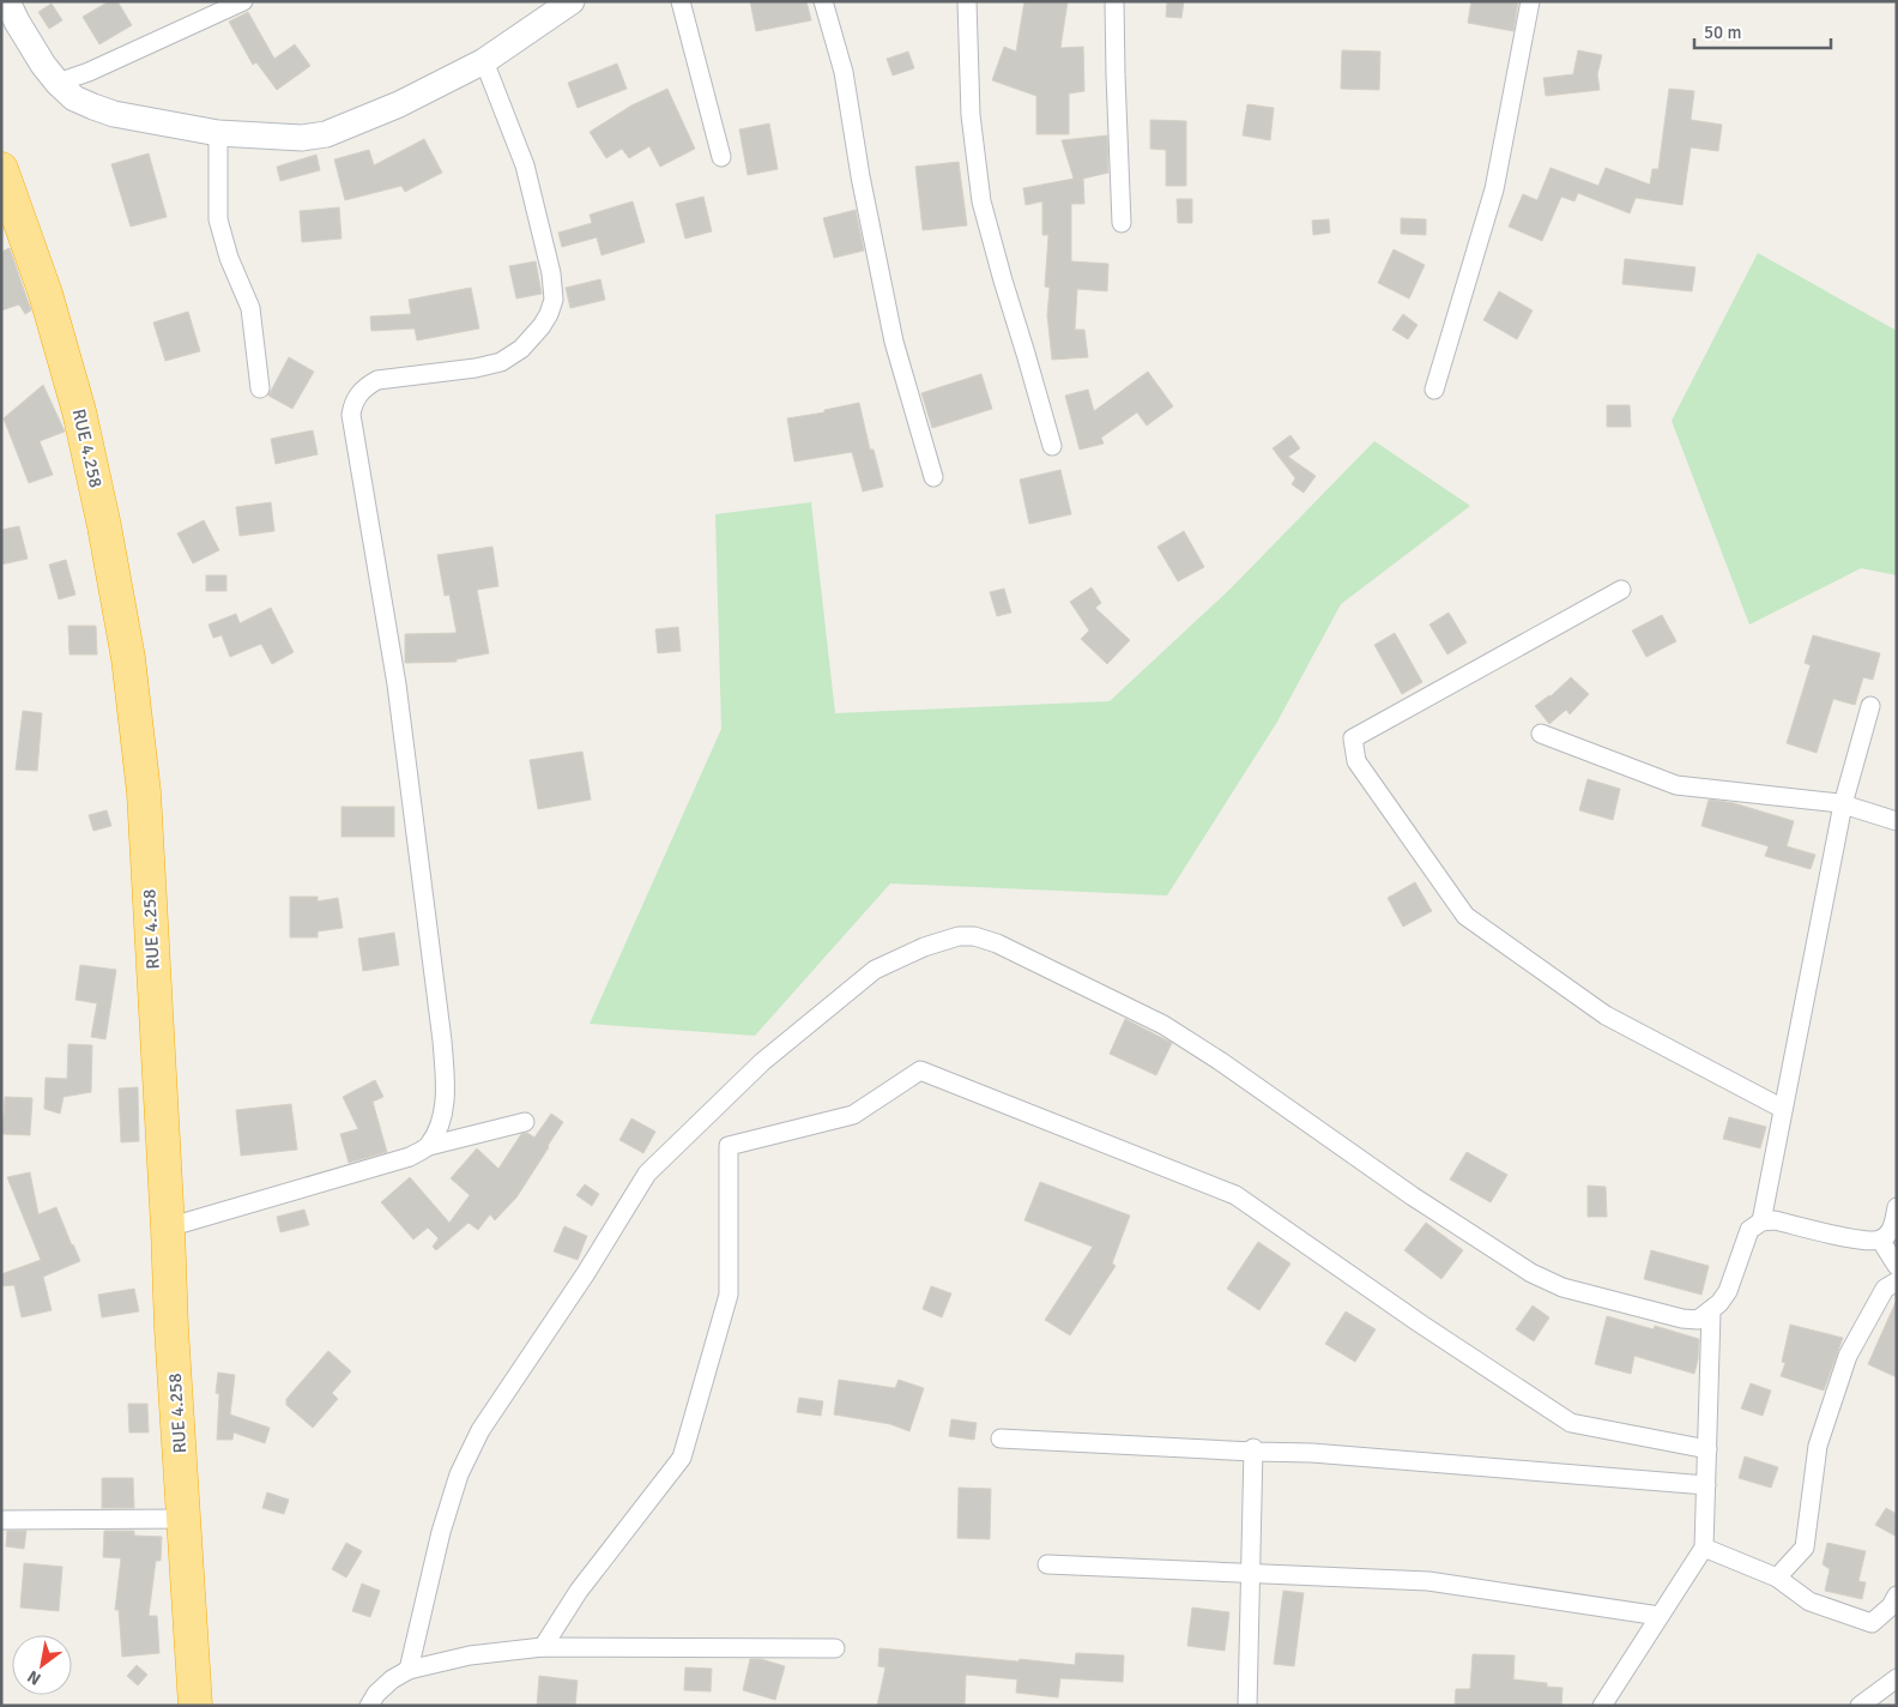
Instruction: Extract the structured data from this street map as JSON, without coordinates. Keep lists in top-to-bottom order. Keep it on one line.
{"streets":{"highway":["RUE 4.258"]},"scale_bar":"50 m","north":"bottom left"}
